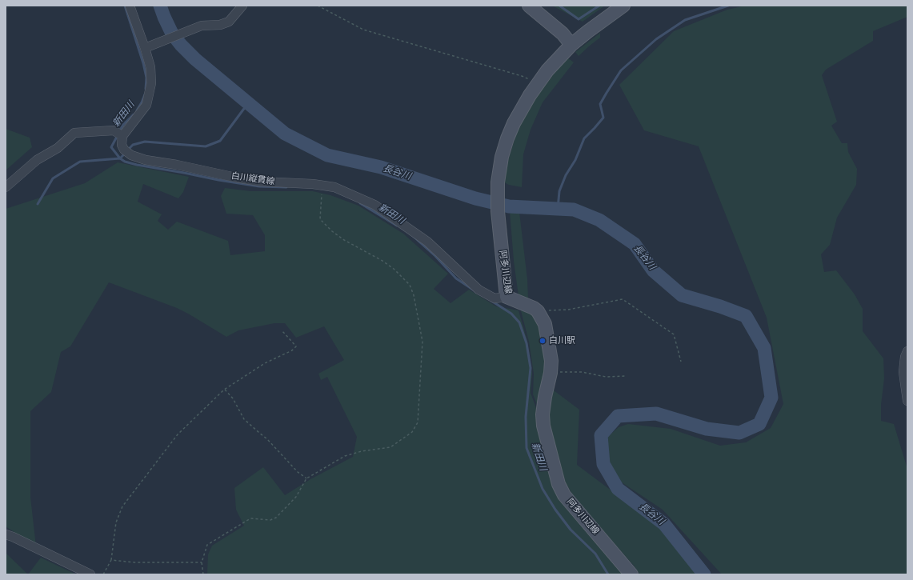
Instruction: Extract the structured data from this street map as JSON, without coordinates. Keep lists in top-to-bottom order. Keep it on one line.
{"streets":{"main road":["阿多川辺線"],"street":["白川縦貫線"]},"crossings":[["白川縦貫線","阿多川辺線"]],"water":["新田川","長谷川"],"places":["白川駅"]}
